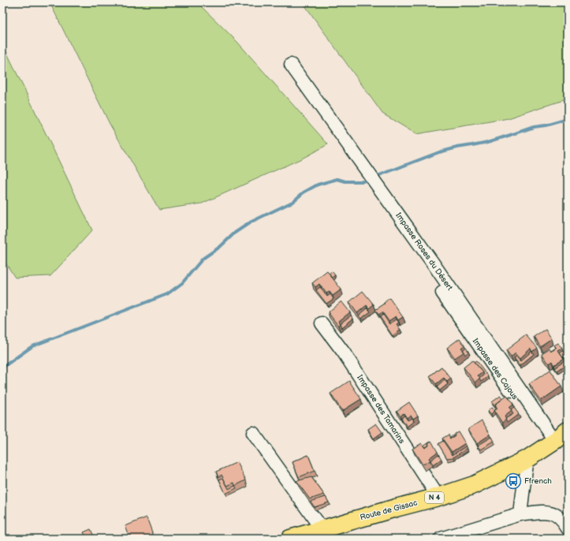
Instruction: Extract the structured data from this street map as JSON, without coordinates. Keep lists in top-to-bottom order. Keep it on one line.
{"streets":{"main road":["N 4","Route de Gissac"],"street":["Impasse Roses du Désert","Impasse des Cajous","Impasse des Tamarins"]},"crossings":[["Impasse Roses du Désert","Impasse des Cajous"],["Impasse Roses du Désert","Route de Gissac"],["Impasse des Cajous","Route de Gissac"],["Impasse des Tamarins","Route de Gissac"]],"places":{"bus stop":["Ffrench"]}}
